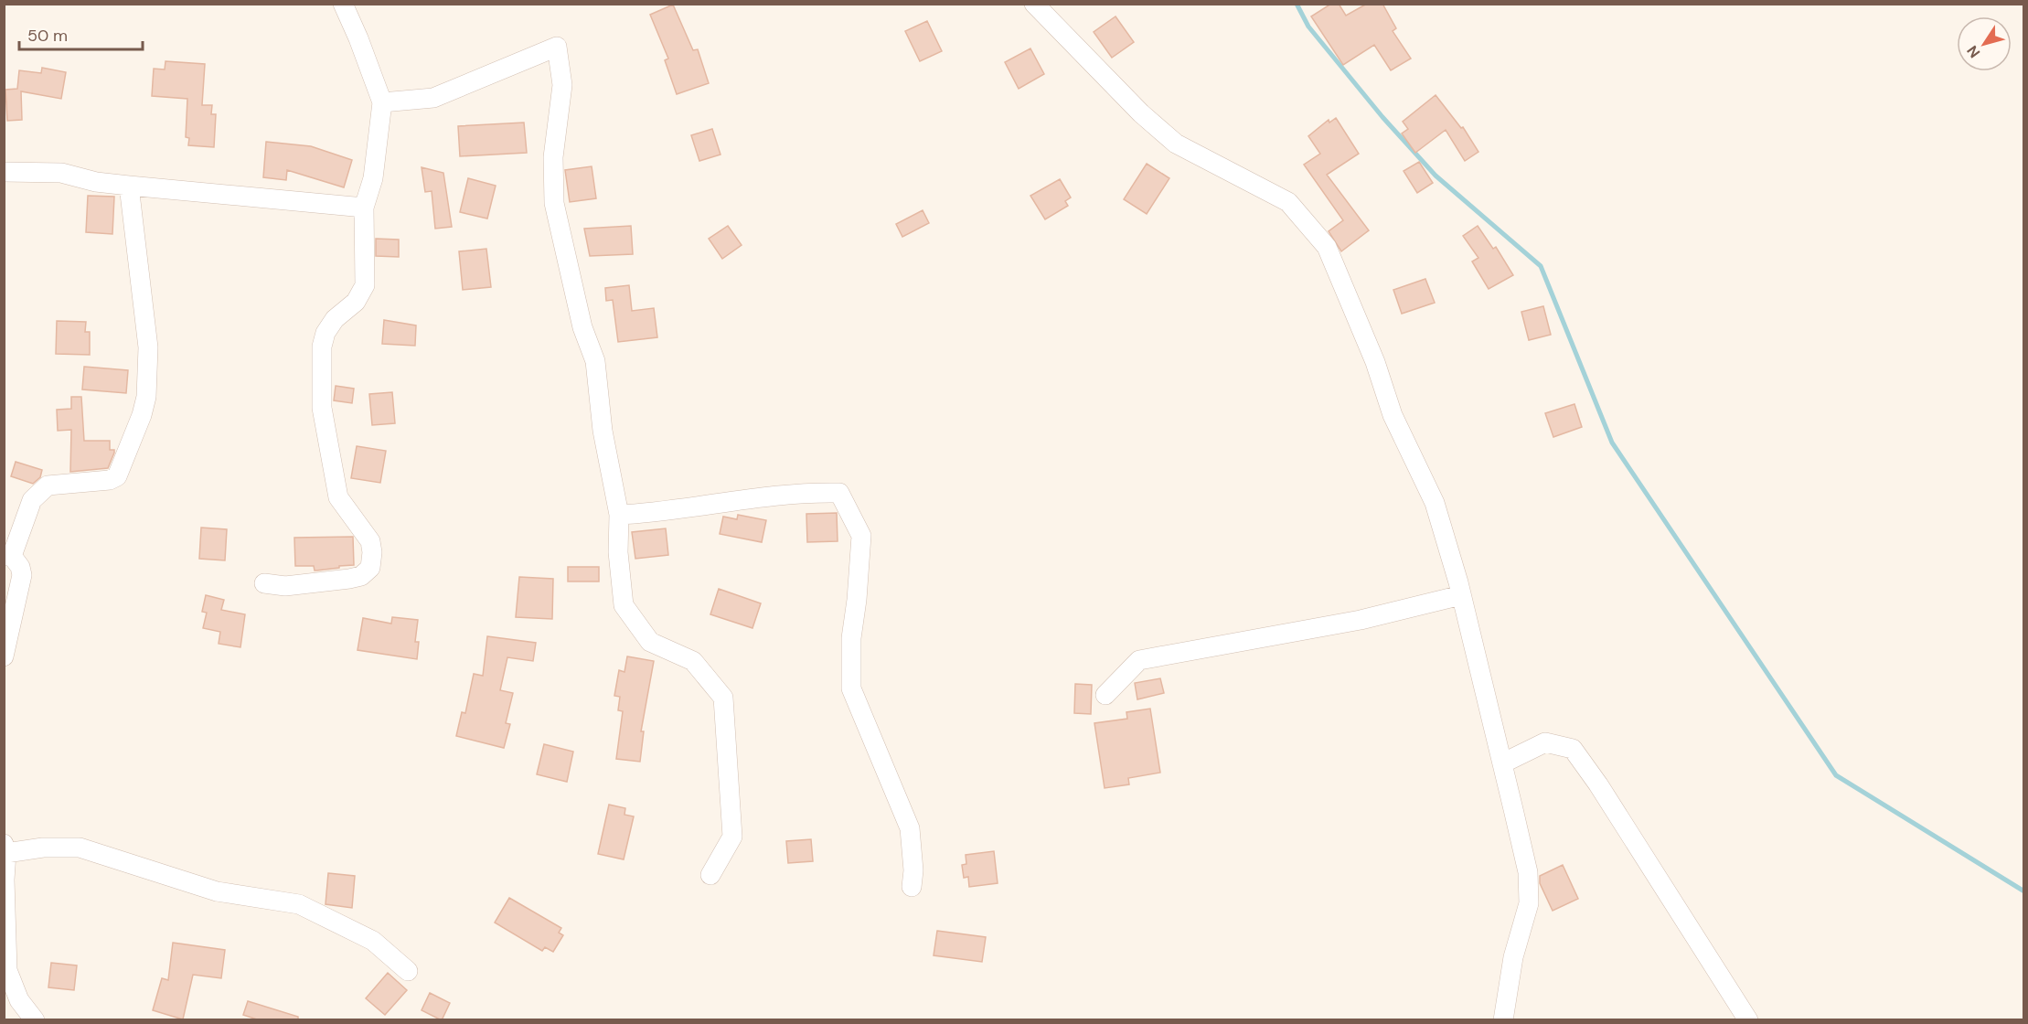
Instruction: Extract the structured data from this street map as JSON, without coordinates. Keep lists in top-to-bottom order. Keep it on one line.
{"scale_bar":"50 m","north":"bottom left"}
